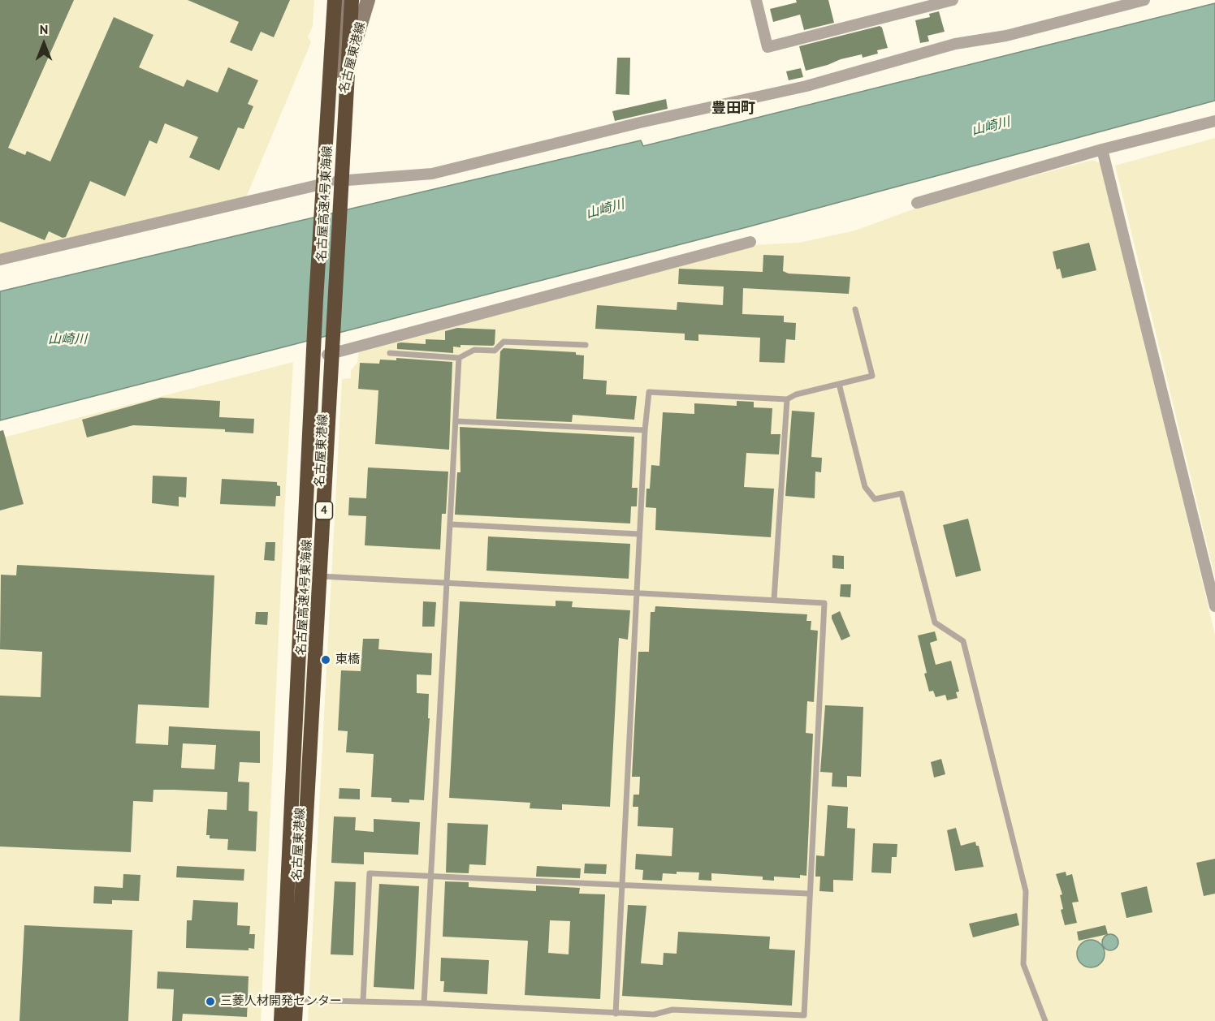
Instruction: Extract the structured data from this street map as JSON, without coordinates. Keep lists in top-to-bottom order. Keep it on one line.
{"streets":{"highway":["名古屋高速4号東海線","4"],"main road":["名古屋東港線"]},"crossings":[["名古屋東港線","名古屋高速4号東海線"]],"districts":["豊田町"],"water":["山崎川"],"places":["東橋","三菱人材開発センター"],"north":"top"}
